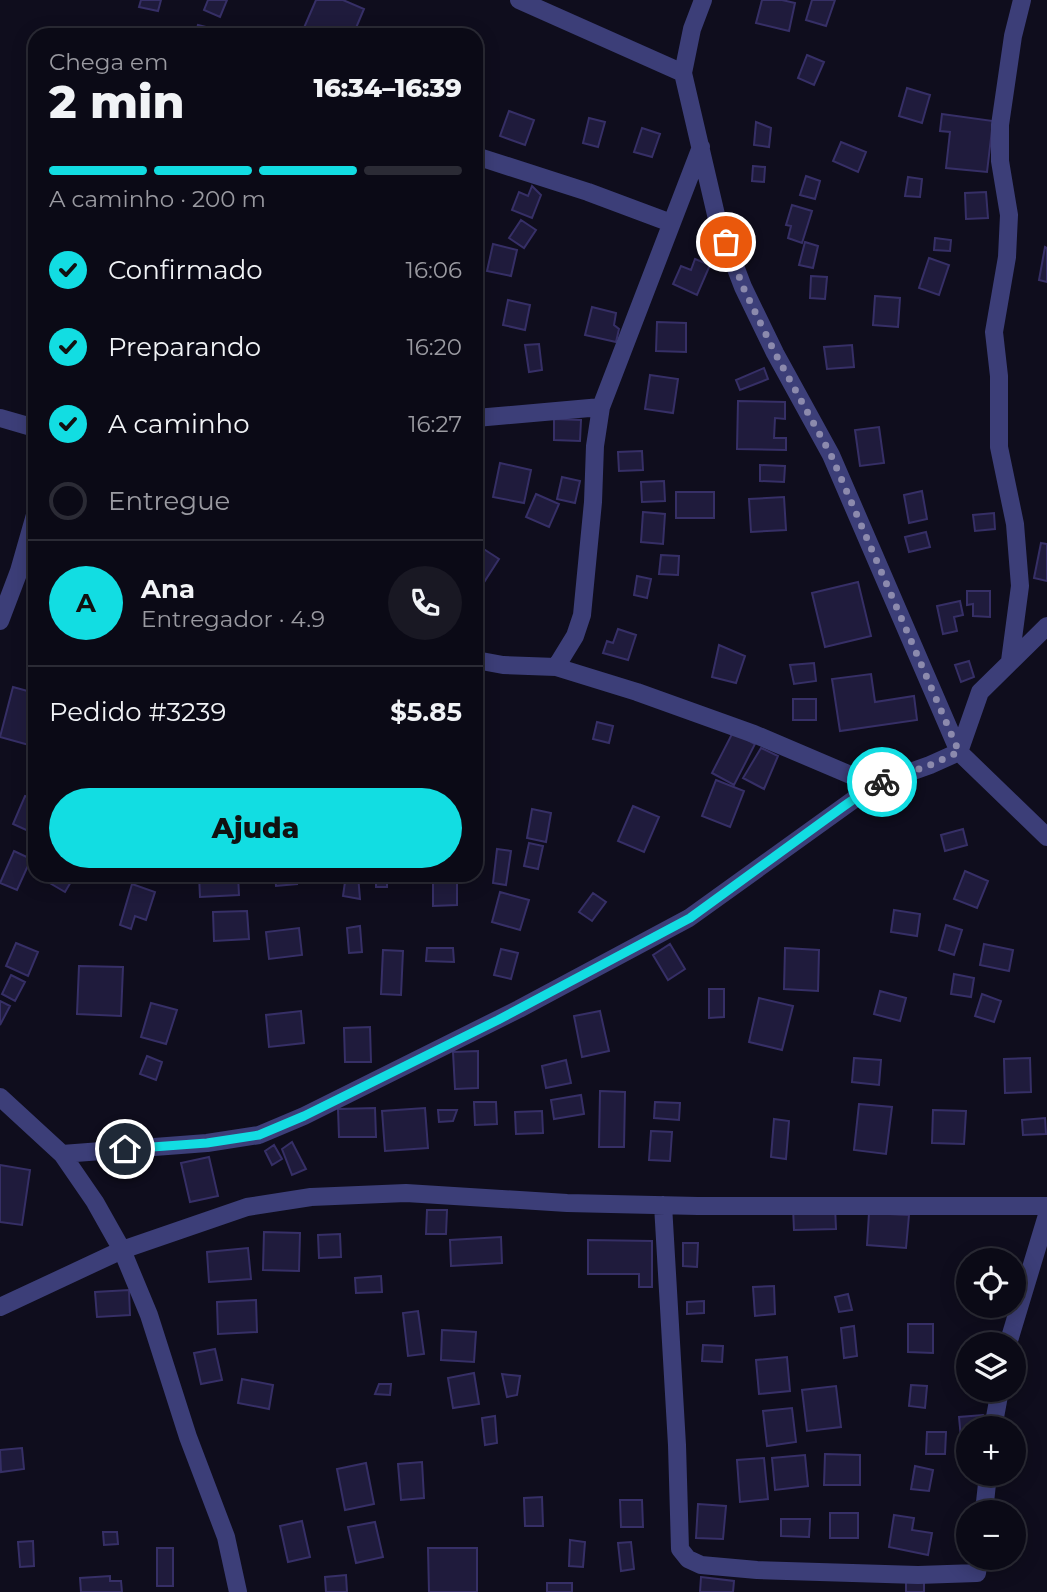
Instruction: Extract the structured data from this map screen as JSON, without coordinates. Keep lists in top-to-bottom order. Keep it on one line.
{"page":{"heading":["2 min","Chega em","16:34–16:39"],"panel":["Ana","Entregador · 4.9","Pedido #3239","$5.85"],"bar":"A caminho · 200 m","list":[["Confirmado","16:06"],["Preparando","16:20"],["A caminho","16:27"],"Entregue"],"round":"A","buttons":"Ajuda","map_buttons":["+","−"]}}
